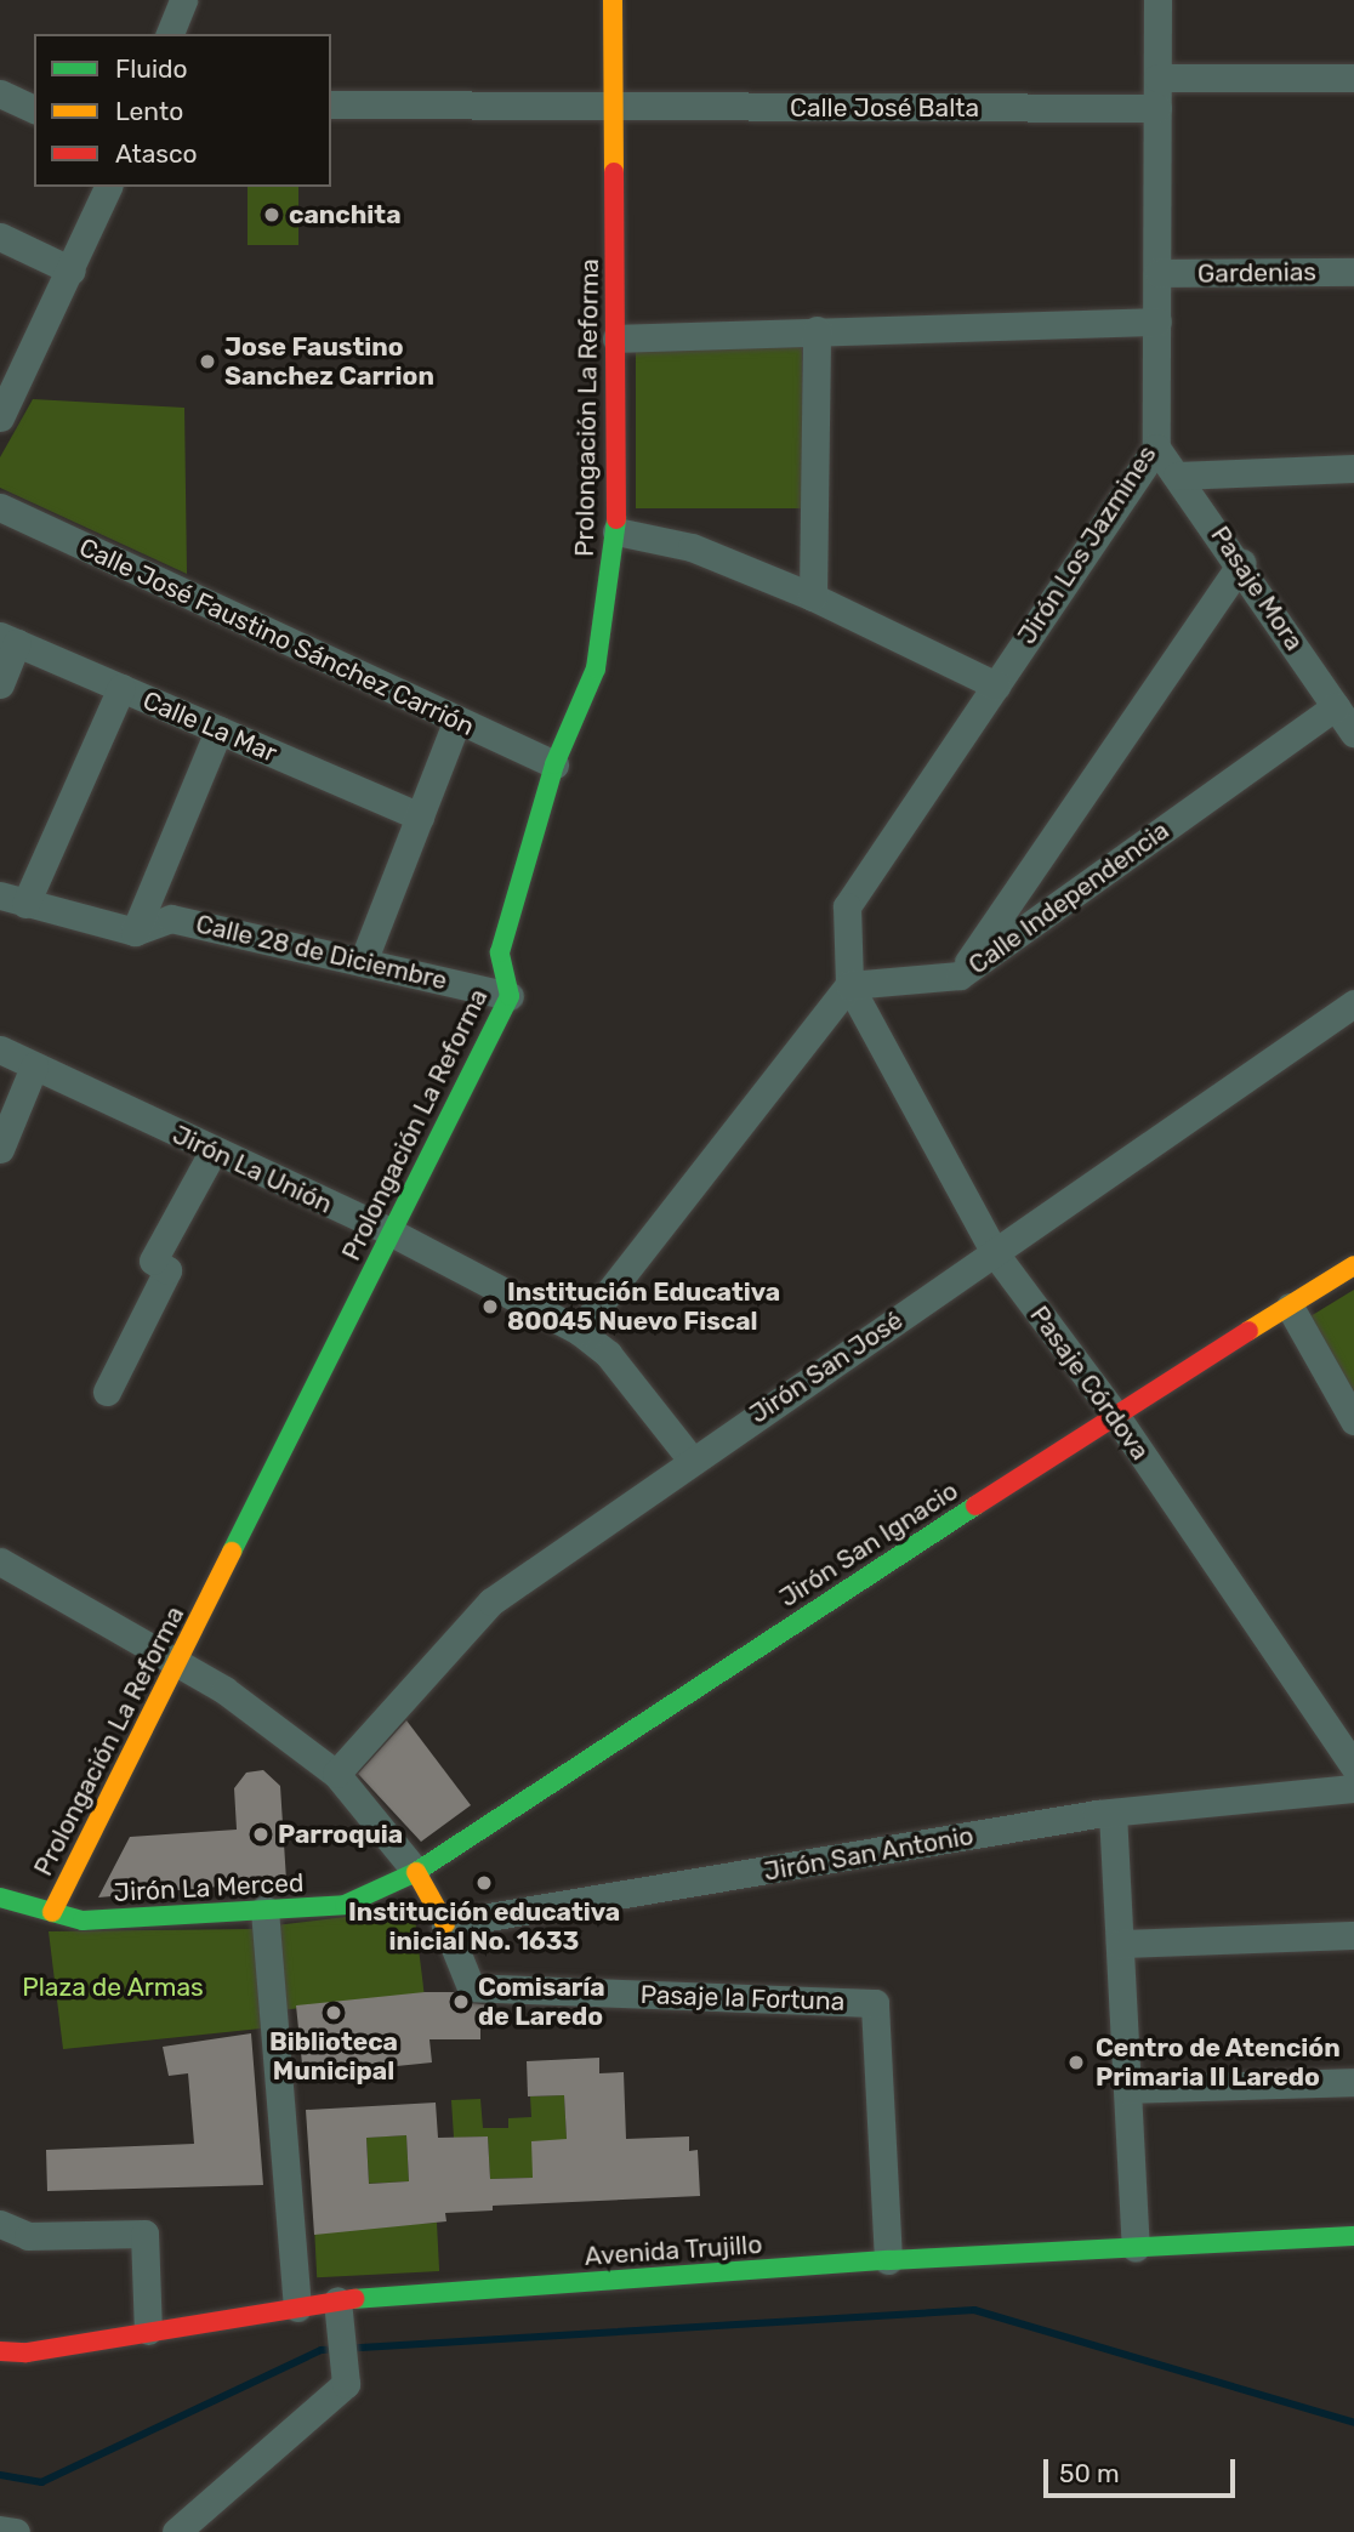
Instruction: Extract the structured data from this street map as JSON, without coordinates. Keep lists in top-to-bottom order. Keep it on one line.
{"streets":{"street":["Calle José Balta","Gardenias","Prolongación La Reforma","Jirón Los Jazmines","Pasaje Mora","Calle José Faustino Sánchez Carrión","Calle La Mar","Calle Independencia","Calle 28 de Diciembre","Jirón La Unión","Jirón San José","Pasaje Córdova","Jirón San Ignacio","Jirón San Antonio","Jirón La Merced","Pasaje la Fortuna","Avenida Trujillo"]},"crossings":[["Calle José Balta","Prolongación La Reforma"],["Calle José Balta","Jirón Los Jazmines"],["Gardenias","Jirón Los Jazmines"],["Prolongación La Reforma","Calle José Faustino Sánchez Carrión"],["Prolongación La Reforma","Calle 28 de Diciembre"],["Prolongación La Reforma","Jirón La Unión"],["Prolongación La Reforma","Jirón La Merced"],["Jirón Los Jazmines","Pasaje Mora"],["Jirón Los Jazmines","Calle Independencia"],["Jirón Los Jazmines","Pasaje Córdova"],["Pasaje Mora","Calle Independencia"],["Calle Independencia","Pasaje Córdova"],["Jirón La Unión","Jirón San José"],["Jirón San José","Pasaje Córdova"],["Pasaje Córdova","Jirón San Ignacio"],["Jirón San Ignacio","Jirón La Merced"],["Jirón San Antonio","Pasaje la Fortuna"],["Pasaje la Fortuna","Avenida Trujillo"]],"parks":["Plaza de Armas"],"places":["canchita","Jose Faustino Sanchez Carrion","Institución Educativa 80045 Nuevo Fiscal","Parroquia","Institución educativa inicial No. 1633","Comisaría de Laredo","Biblioteca Municipal","Centro de Atención Primaria II Laredo"],"legend":["Fluido","Lento","Atasco"],"scale_bar":"50 m"}
